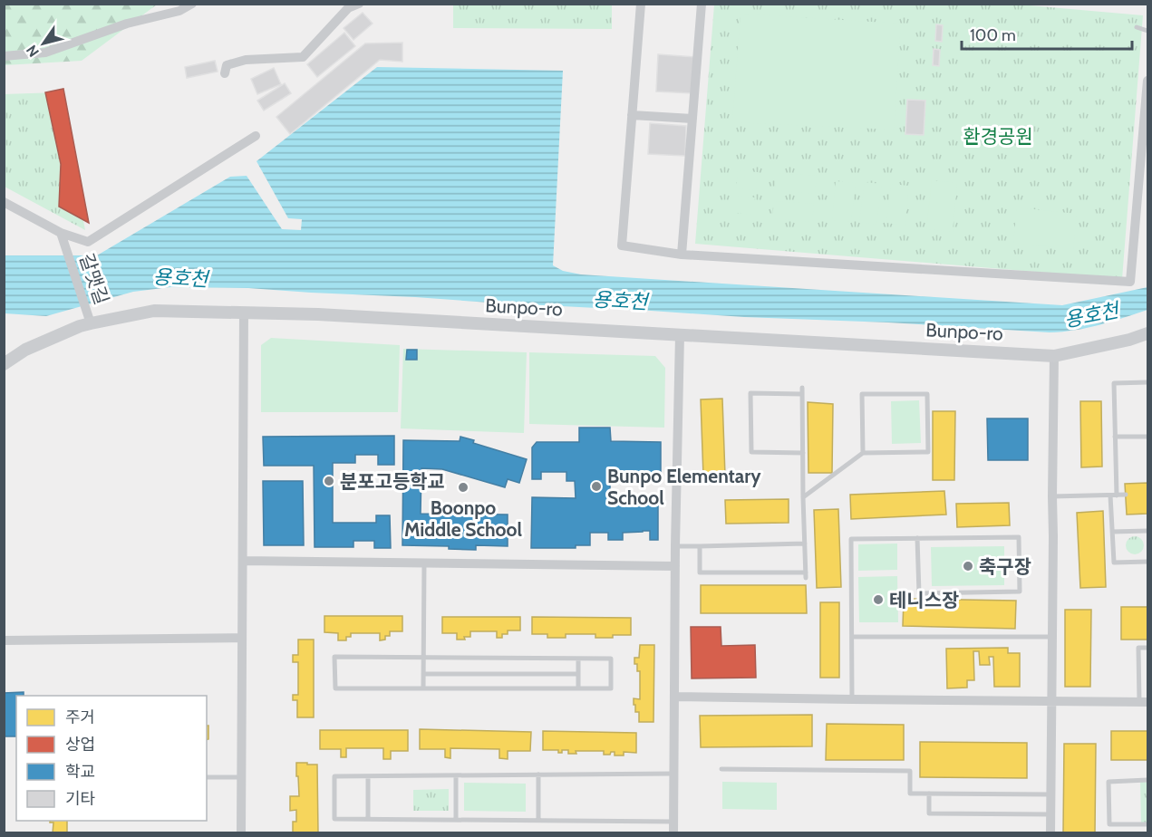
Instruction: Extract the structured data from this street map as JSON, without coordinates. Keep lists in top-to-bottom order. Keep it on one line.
{"streets":{"main road":["Bunpo-ro"],"street":["갈맷길"]},"crossings":[["갈맷길","Bunpo-ro"]],"water":["용호천"],"parks":["환경공원"],"places":["분포고등학교","Bunpo Elementary School","Boonpo Middle School","축구장","테니스장"],"legend":["주거","상업","학교","기타"],"scale_bar":"100 m","north":"bottom left"}
